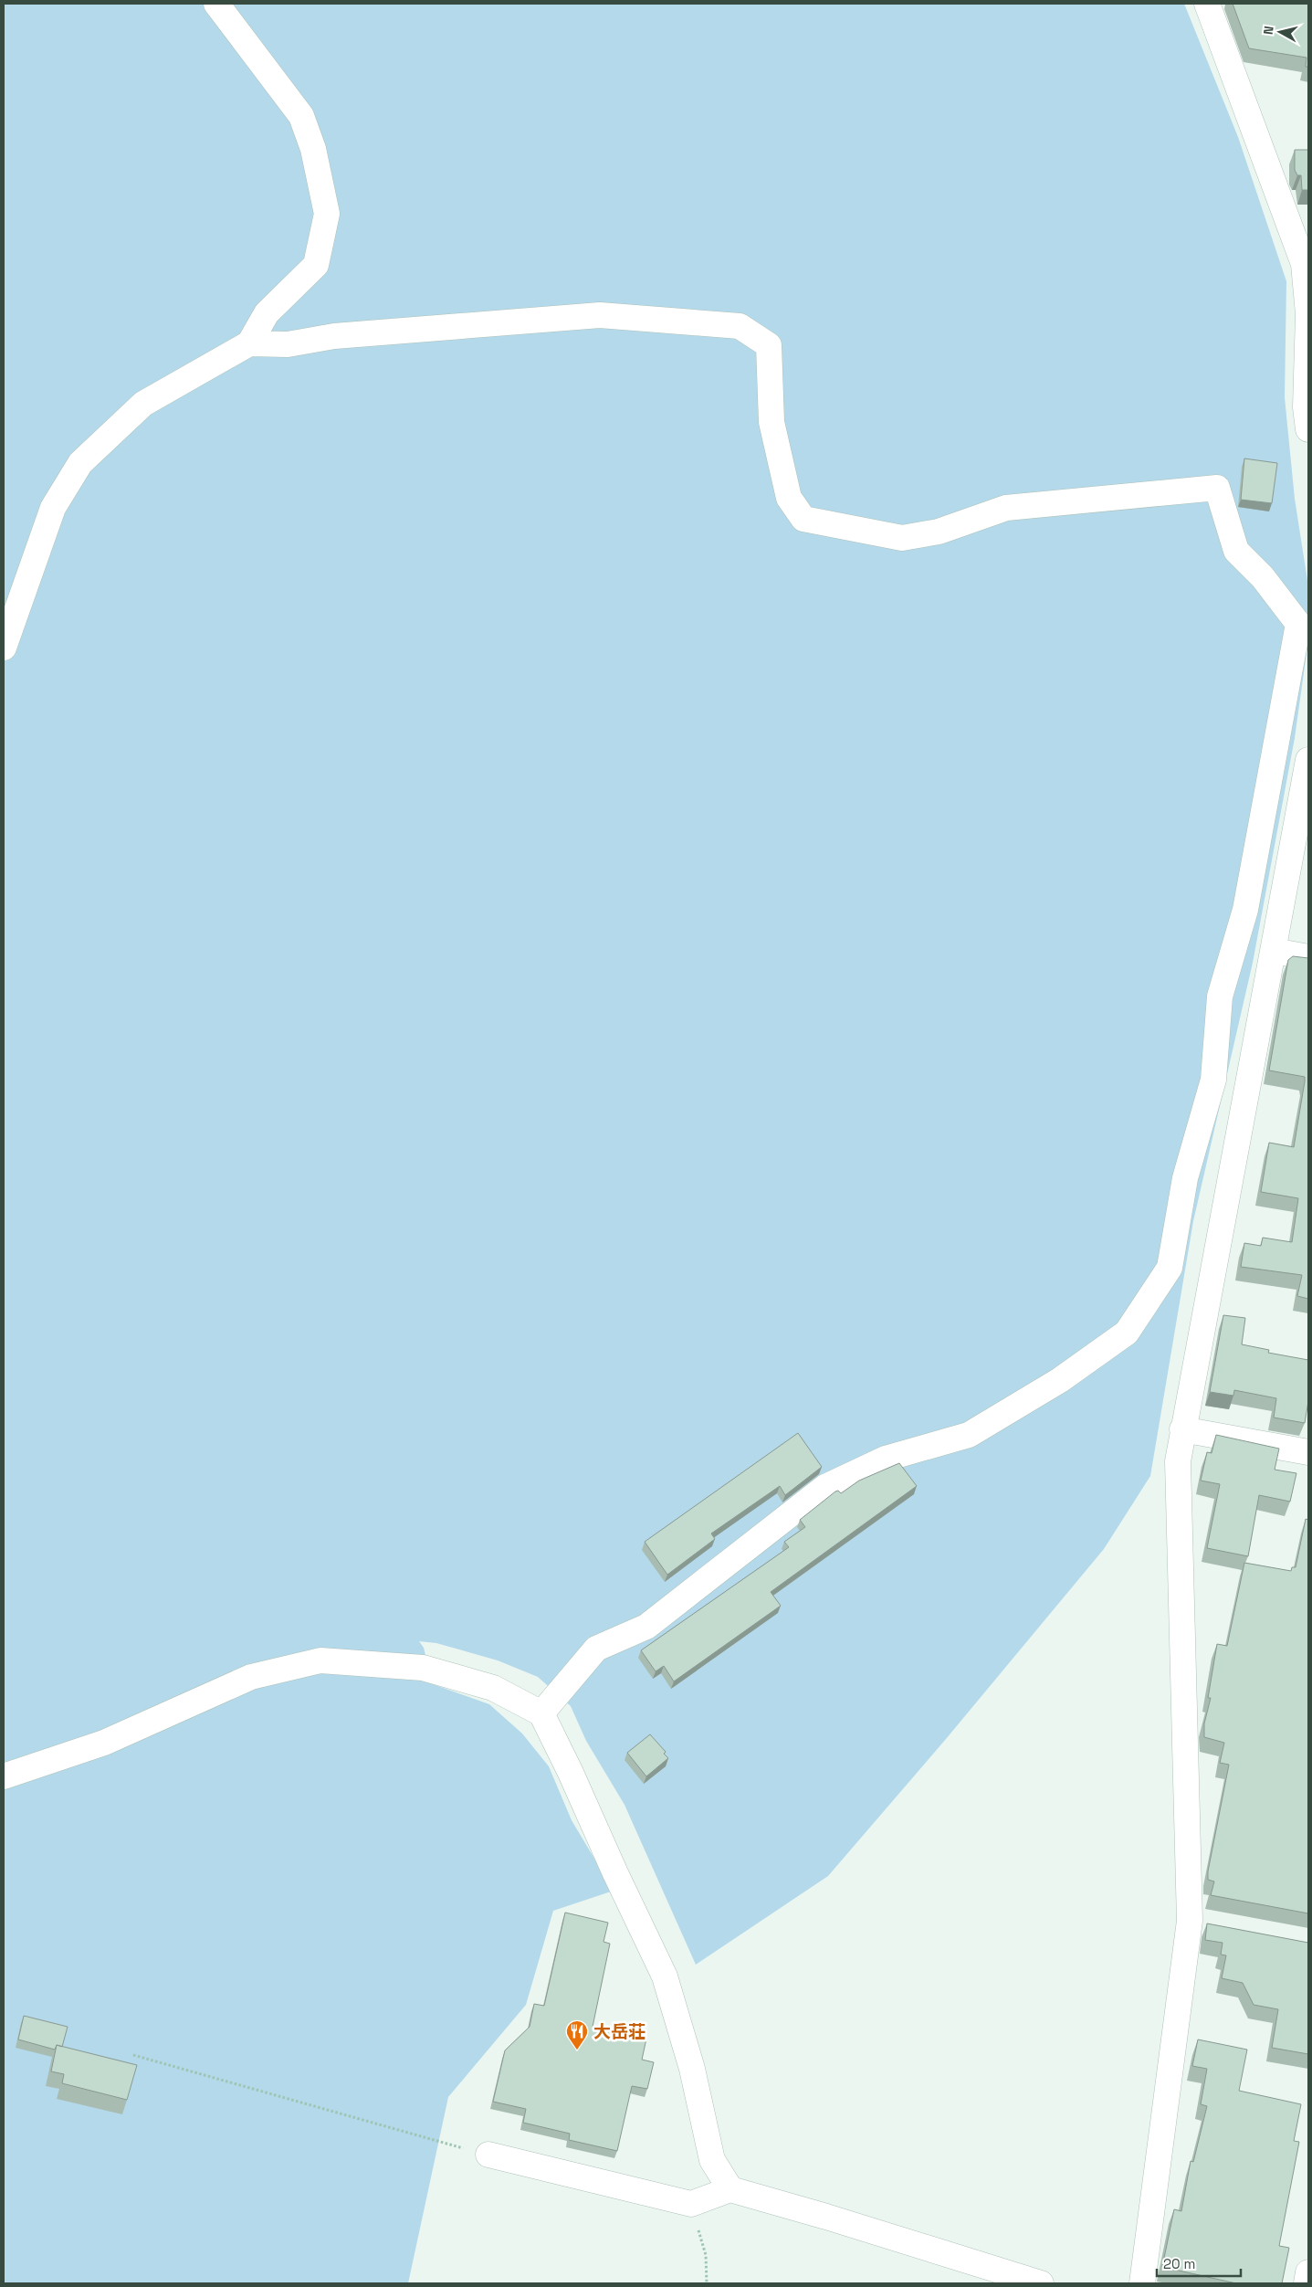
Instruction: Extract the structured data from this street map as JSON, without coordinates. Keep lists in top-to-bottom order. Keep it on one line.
{"places":{"restaurant":["大岳荘"]},"scale_bar":"20 m","north":"left"}
